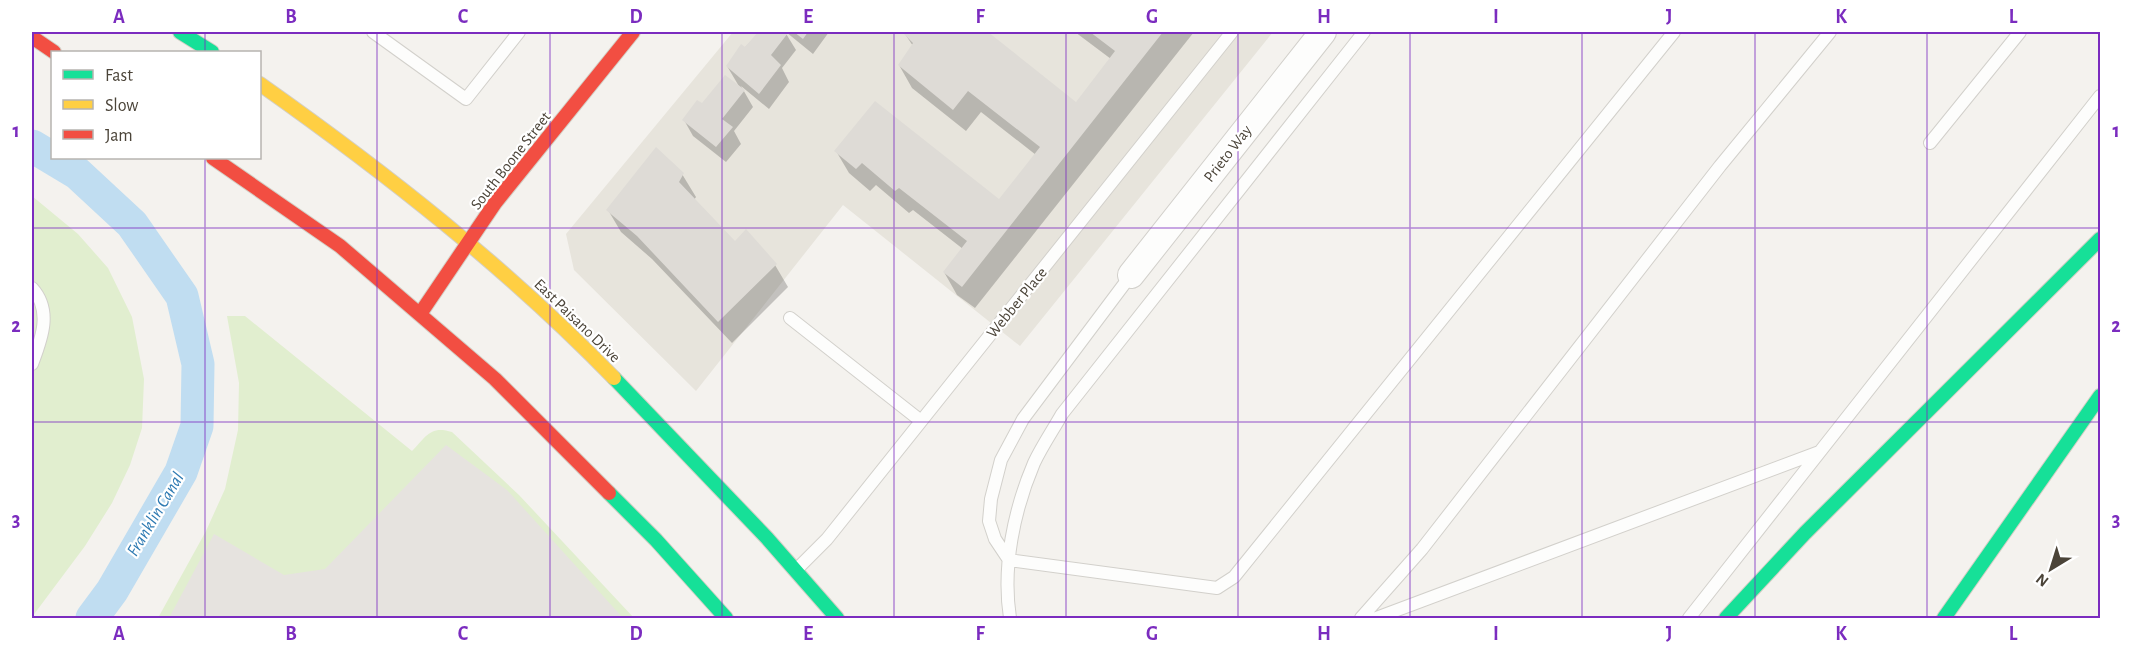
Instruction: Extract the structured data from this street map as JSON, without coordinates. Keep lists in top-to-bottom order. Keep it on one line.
{"streets":{"main road":["South Boone Street","East Paisano Drive"],"street":["Prieto Way"],"lane":["Webber Place"]},"crossings":[["South Boone Street","East Paisano Drive"],["Webber Place","East Paisano Drive"]],"water":["Franklin Canal"],"legend":["Fast","Slow","Jam"],"north":"bottom left","grid":{"columns":["A","B","C","D","E","F","G","H","I","J","K","L"],"rows":["1","2","3"]}}
